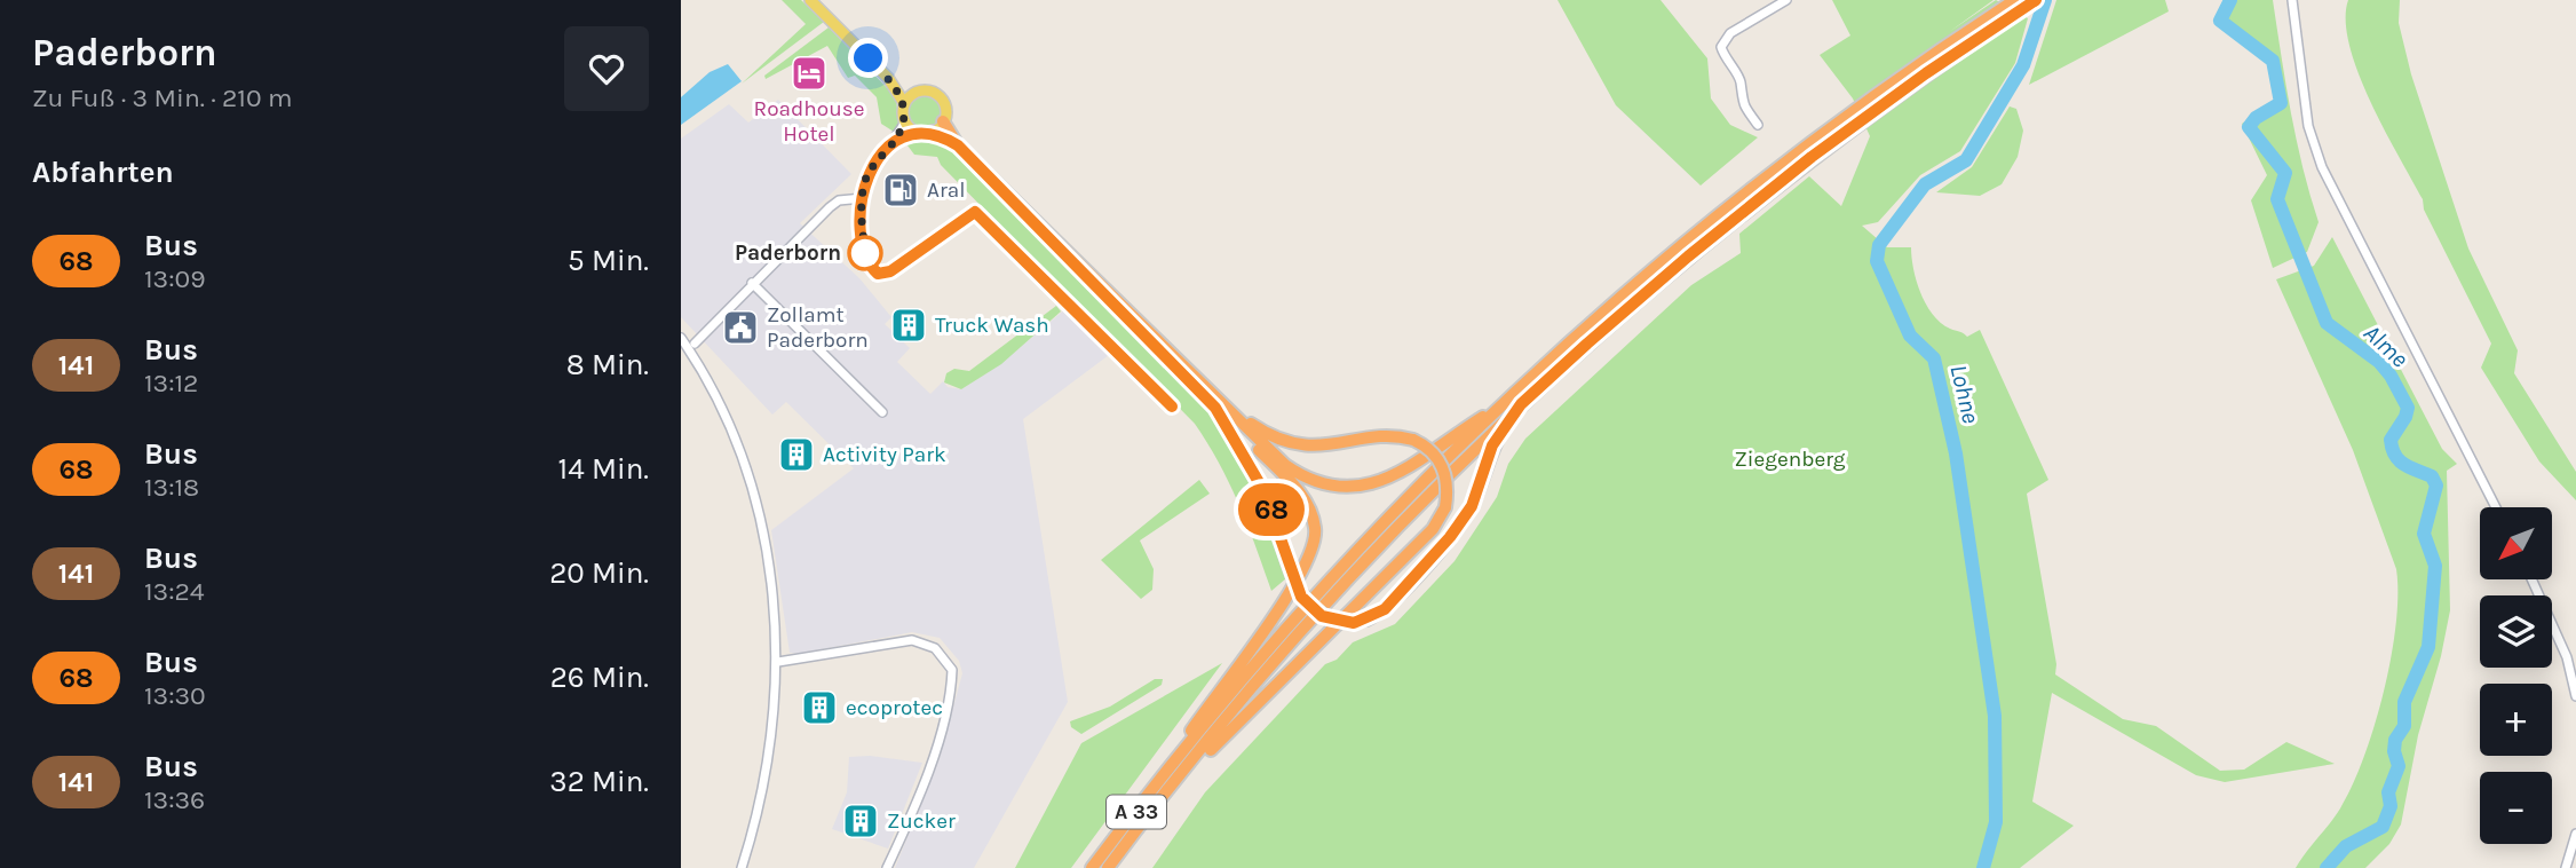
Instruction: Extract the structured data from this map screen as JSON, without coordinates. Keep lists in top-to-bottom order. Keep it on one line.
{"streets":{"highway":["A 33"]},"water":["Alme","Lohne"],"parks":["Ziegenberg"],"places":{"hotel":["Roadhouse Hotel"],"fuel station":["Aral"],"other":["Paderborn"],"building":["Truck Wash","Activity Park","ecoprotec","Zucker"],"public building":["Zollamt Paderborn"]},"lines":["bus line 68"],"north":"bottom left","page":{"heading":[["Paderborn","Zu Fuß · 3 Min. · 210 m"],"Abfahrten"],"on_map":"68","list":[{"mark":"68","name":"Bus","note":"13:09","value":"5 Min."},{"mark":"141","name":"Bus","note":"13:12","value":"8 Min."},{"mark":"68","name":"Bus","note":"13:18","value":"14 Min."},{"mark":"141","name":"Bus","note":"13:24","value":"20 Min."},{"mark":"68","name":"Bus","note":"13:30","value":"26 Min."},{"mark":"141","name":"Bus","note":"13:36","value":"32 Min."}],"map_buttons":["+","−"]}}
